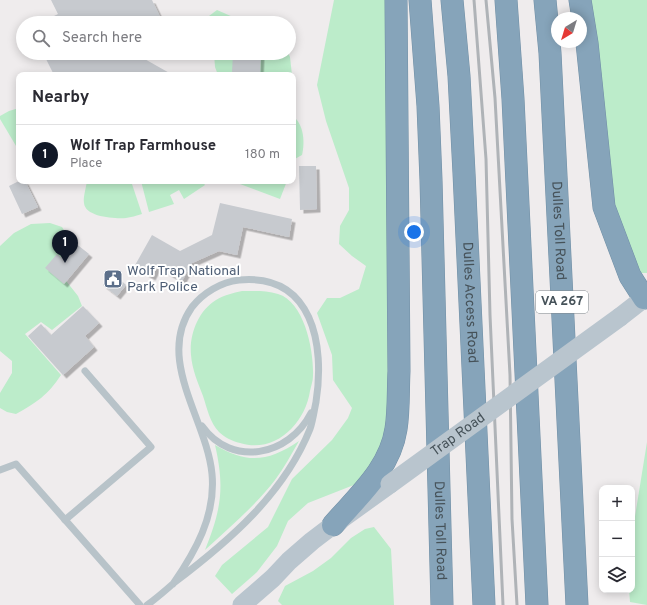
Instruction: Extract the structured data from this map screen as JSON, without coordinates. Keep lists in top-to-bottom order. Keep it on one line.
{"streets":{"highway":["Dulles Toll Road","Dulles Access Road","VA 267"],"main road":["Trap Road"]},"places":{"public building":["Wolf Trap National Park Police"]},"north":"bottom left","page":{"search":"Search here","heading":"Nearby","list":[{"mark":"1","name":"Wolf Trap Farmhouse","note":"Place","value":"180 m"}],"pins":"1","map_buttons":["+","−"]}}
